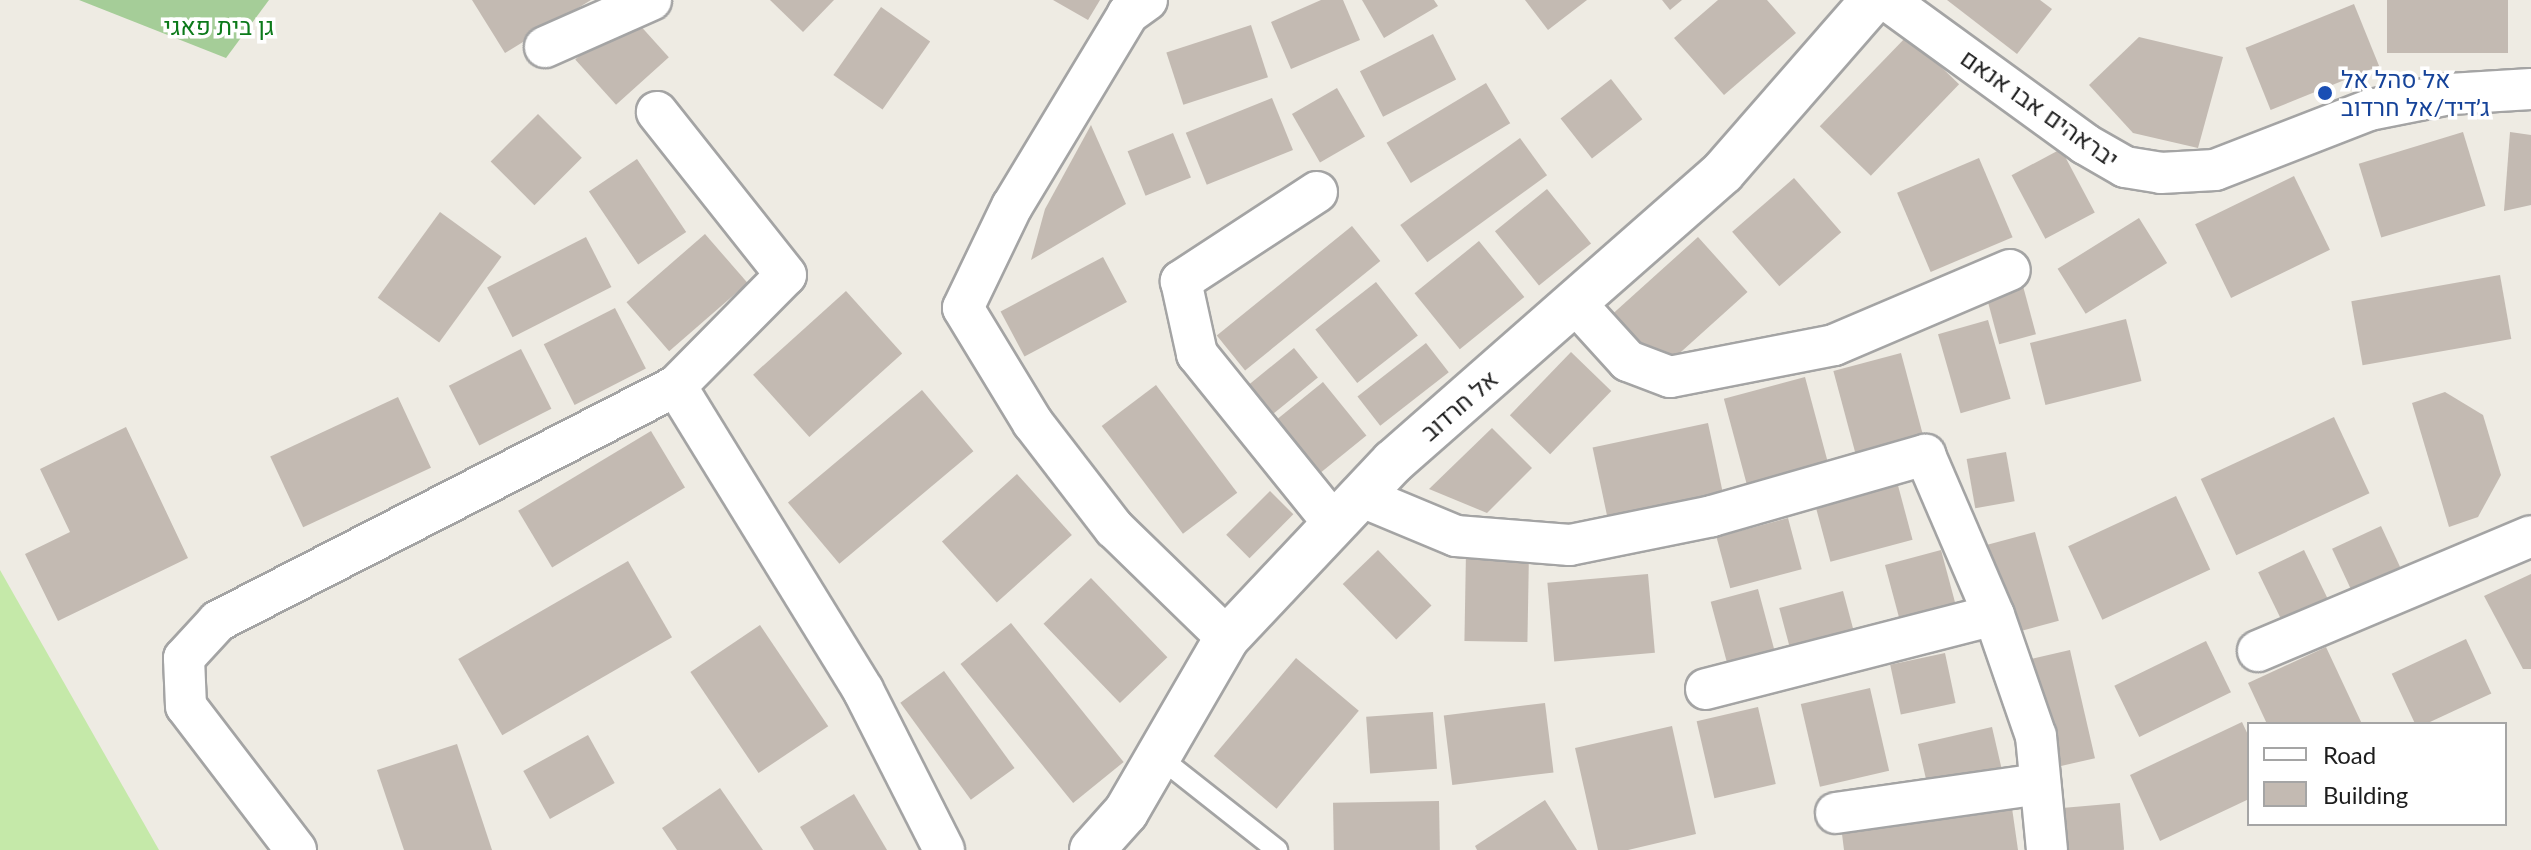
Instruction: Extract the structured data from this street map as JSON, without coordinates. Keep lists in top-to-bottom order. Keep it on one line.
{"streets":{"street":["יבראהים אבו אנאם","אל חרדוב"]},"parks":["גן בית פאגי"],"places":["אל סהל אל ג׳דיד/אל חרדוב"],"legend":["Road","Building"]}
